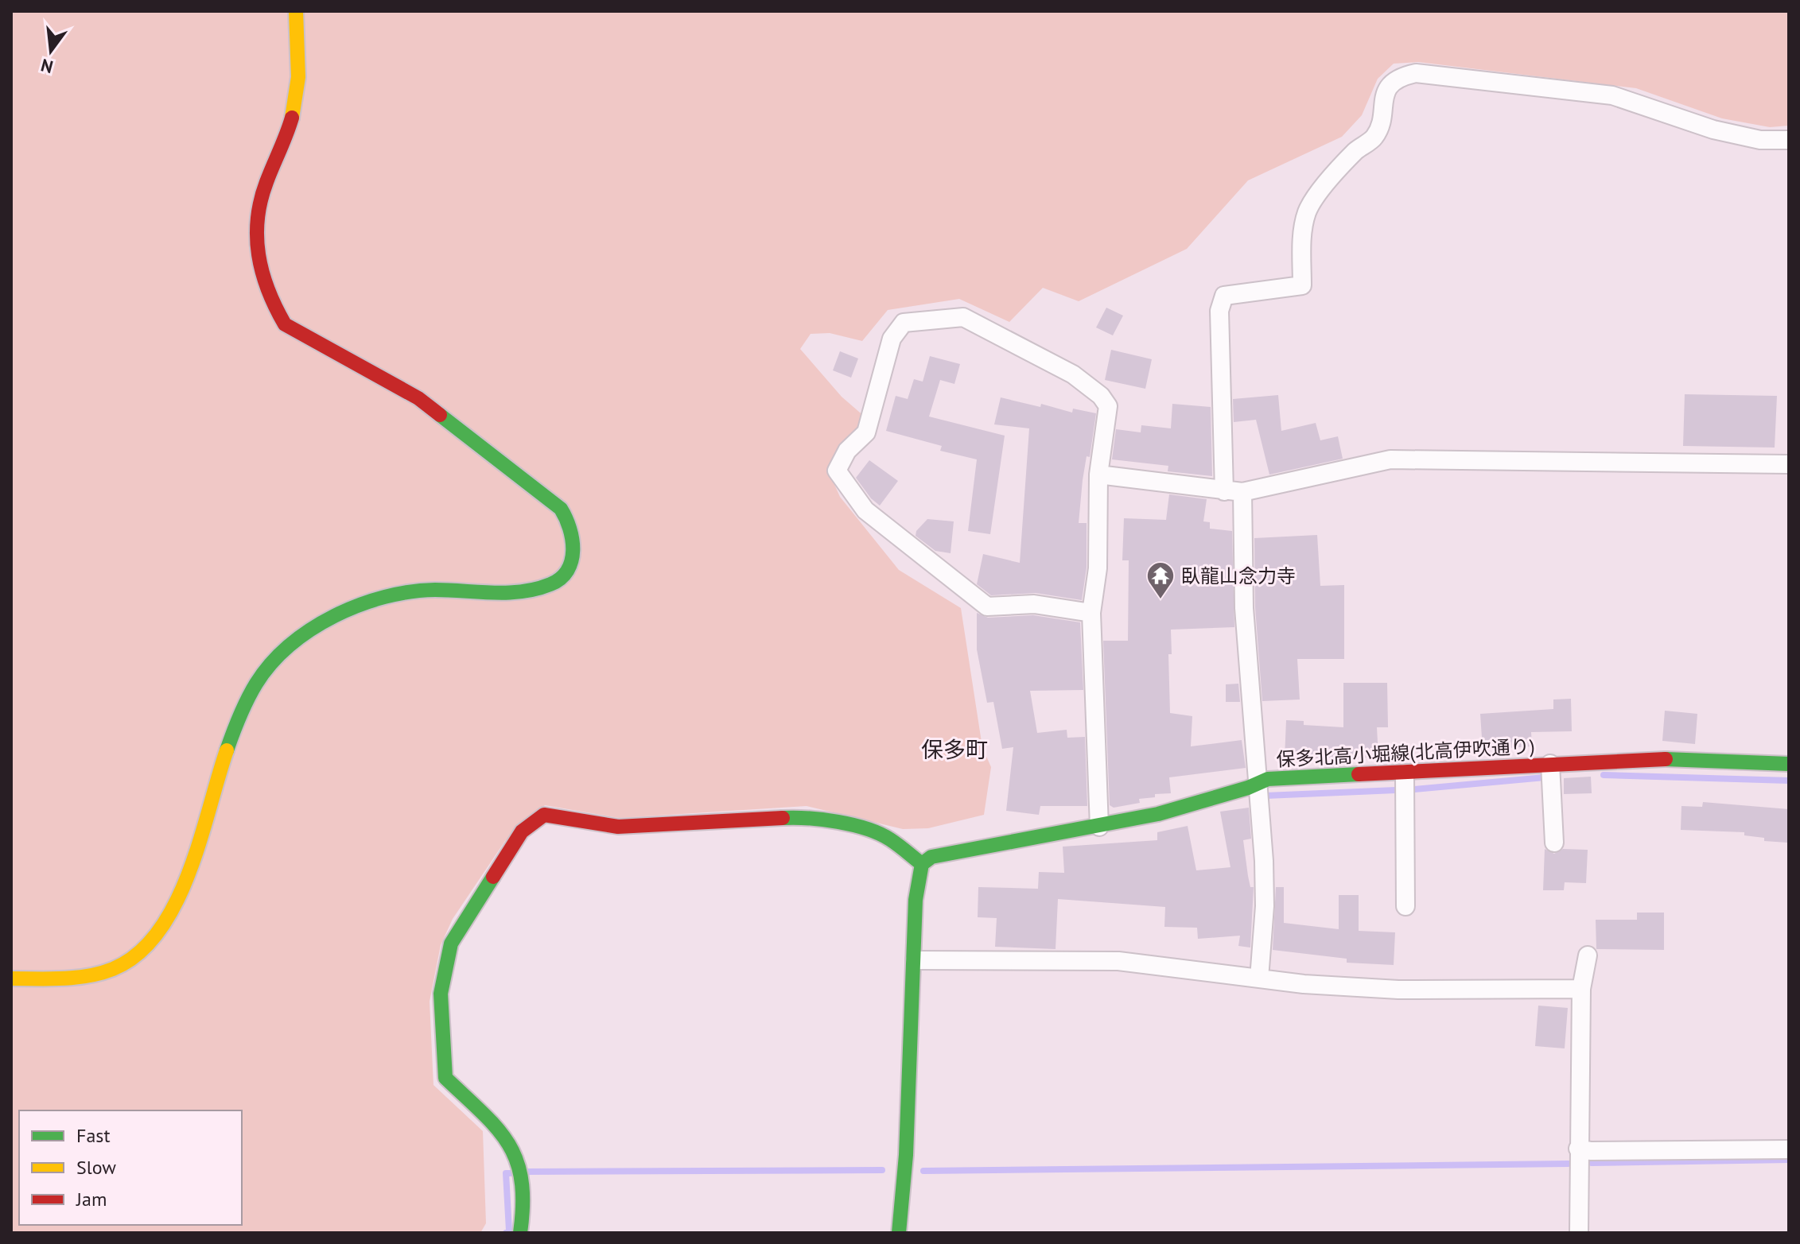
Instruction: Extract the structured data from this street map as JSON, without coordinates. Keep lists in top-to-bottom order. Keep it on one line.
{"streets":{"street":["保多北高小堀線(北高伊吹通り)"]},"districts":["保多町"],"places":{"temple":["臥龍山念力寺"]},"legend":["Fast","Slow","Jam"],"north":"bottom"}
